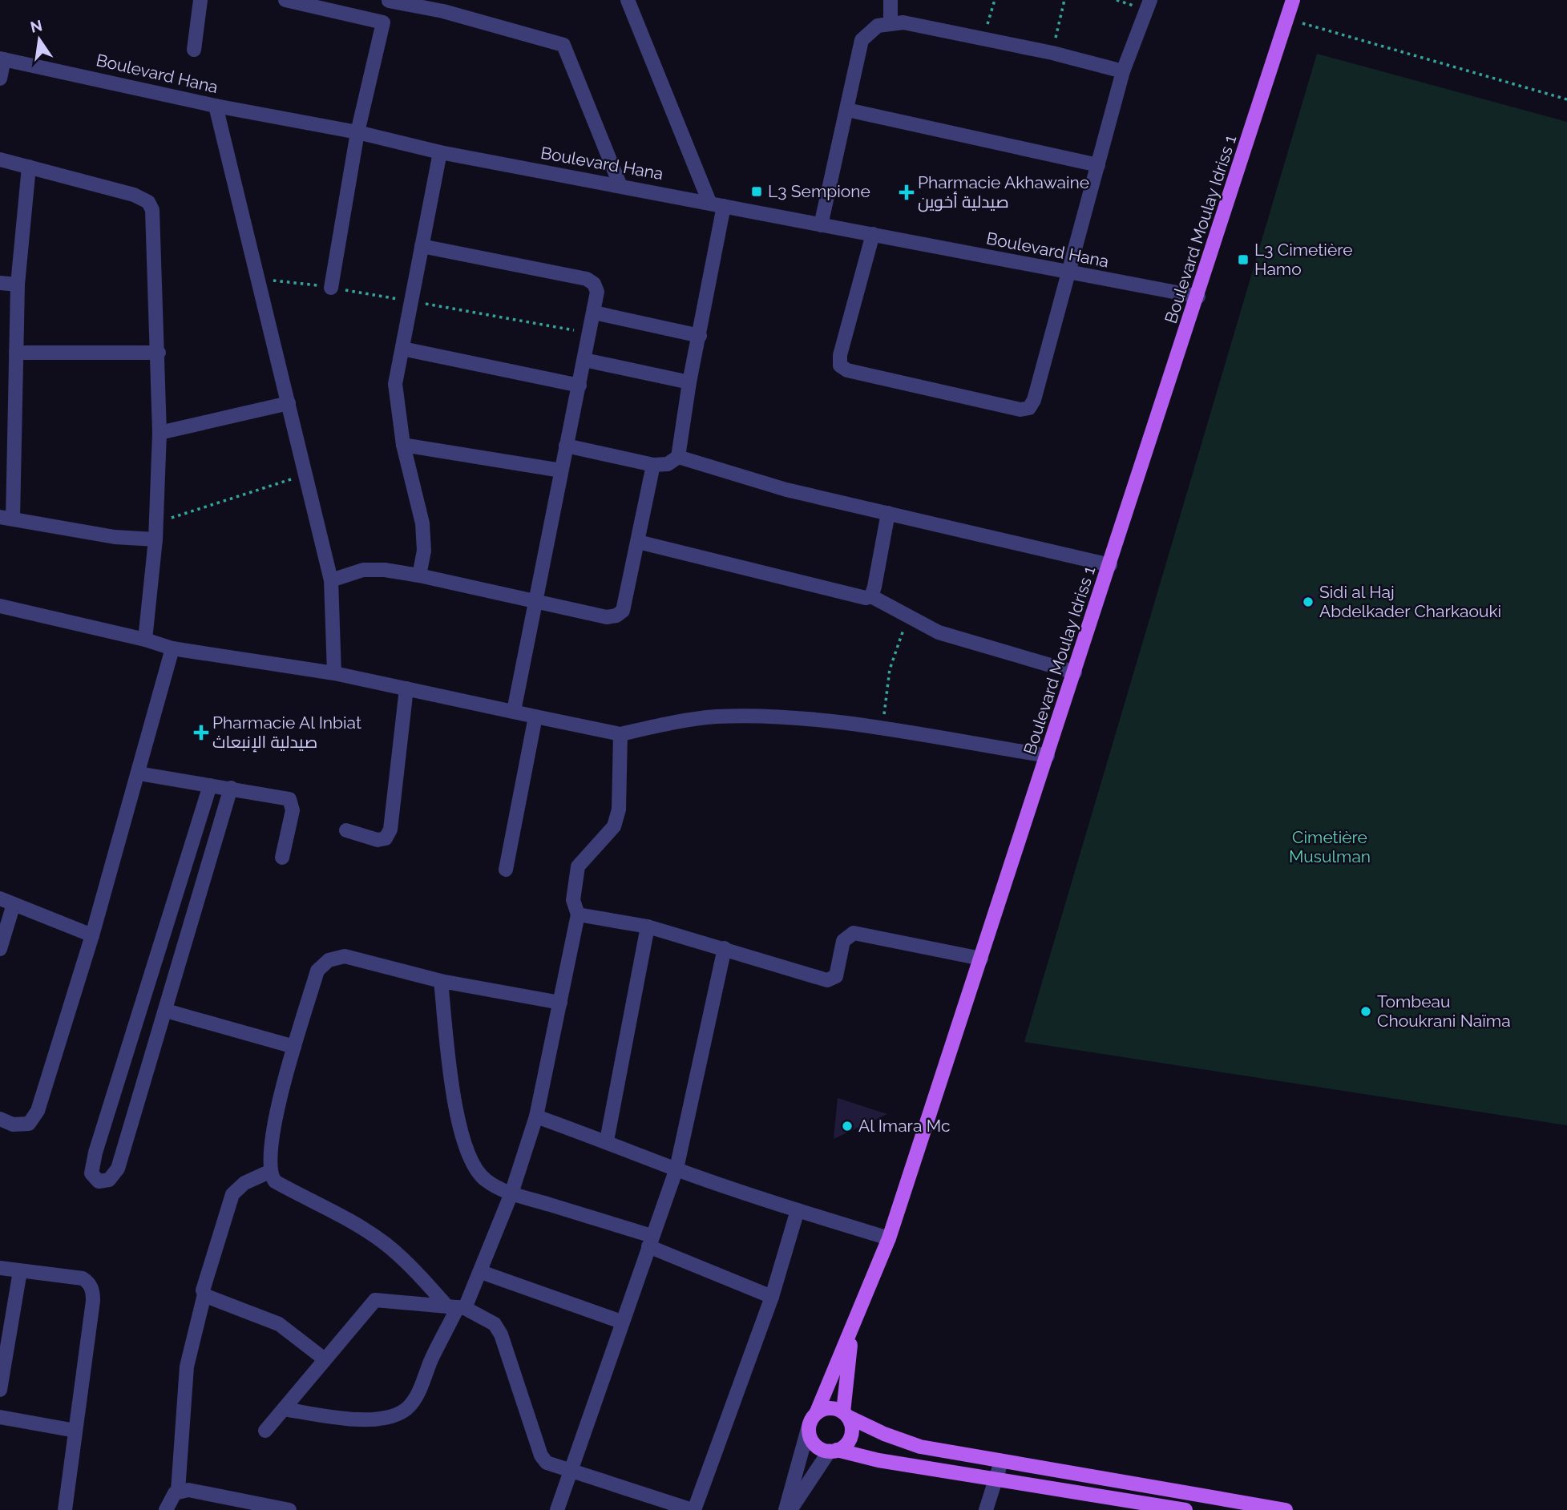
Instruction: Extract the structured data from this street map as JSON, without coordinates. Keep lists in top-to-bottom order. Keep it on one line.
{"streets":{"main road":["Boulevard Moulay Idriss 1"],"street":["Boulevard Hana"]},"crossings":[["Boulevard Hana","Boulevard Moulay Idriss 1"]],"parks":["Cimetière Musulman"],"places":{"transit":["L3 Sempione","L3 Cimetière Hamo"],"health":["Pharmacie Akhawaine صيدلية أخوين","Pharmacie Al Inbiat صيدلية الإنبعاث"],"other":["Sidi al Haj Abdelkader Charkaouki","Tombeau Choukrani Naïma","Al Imara Mc"]},"north":"top"}
